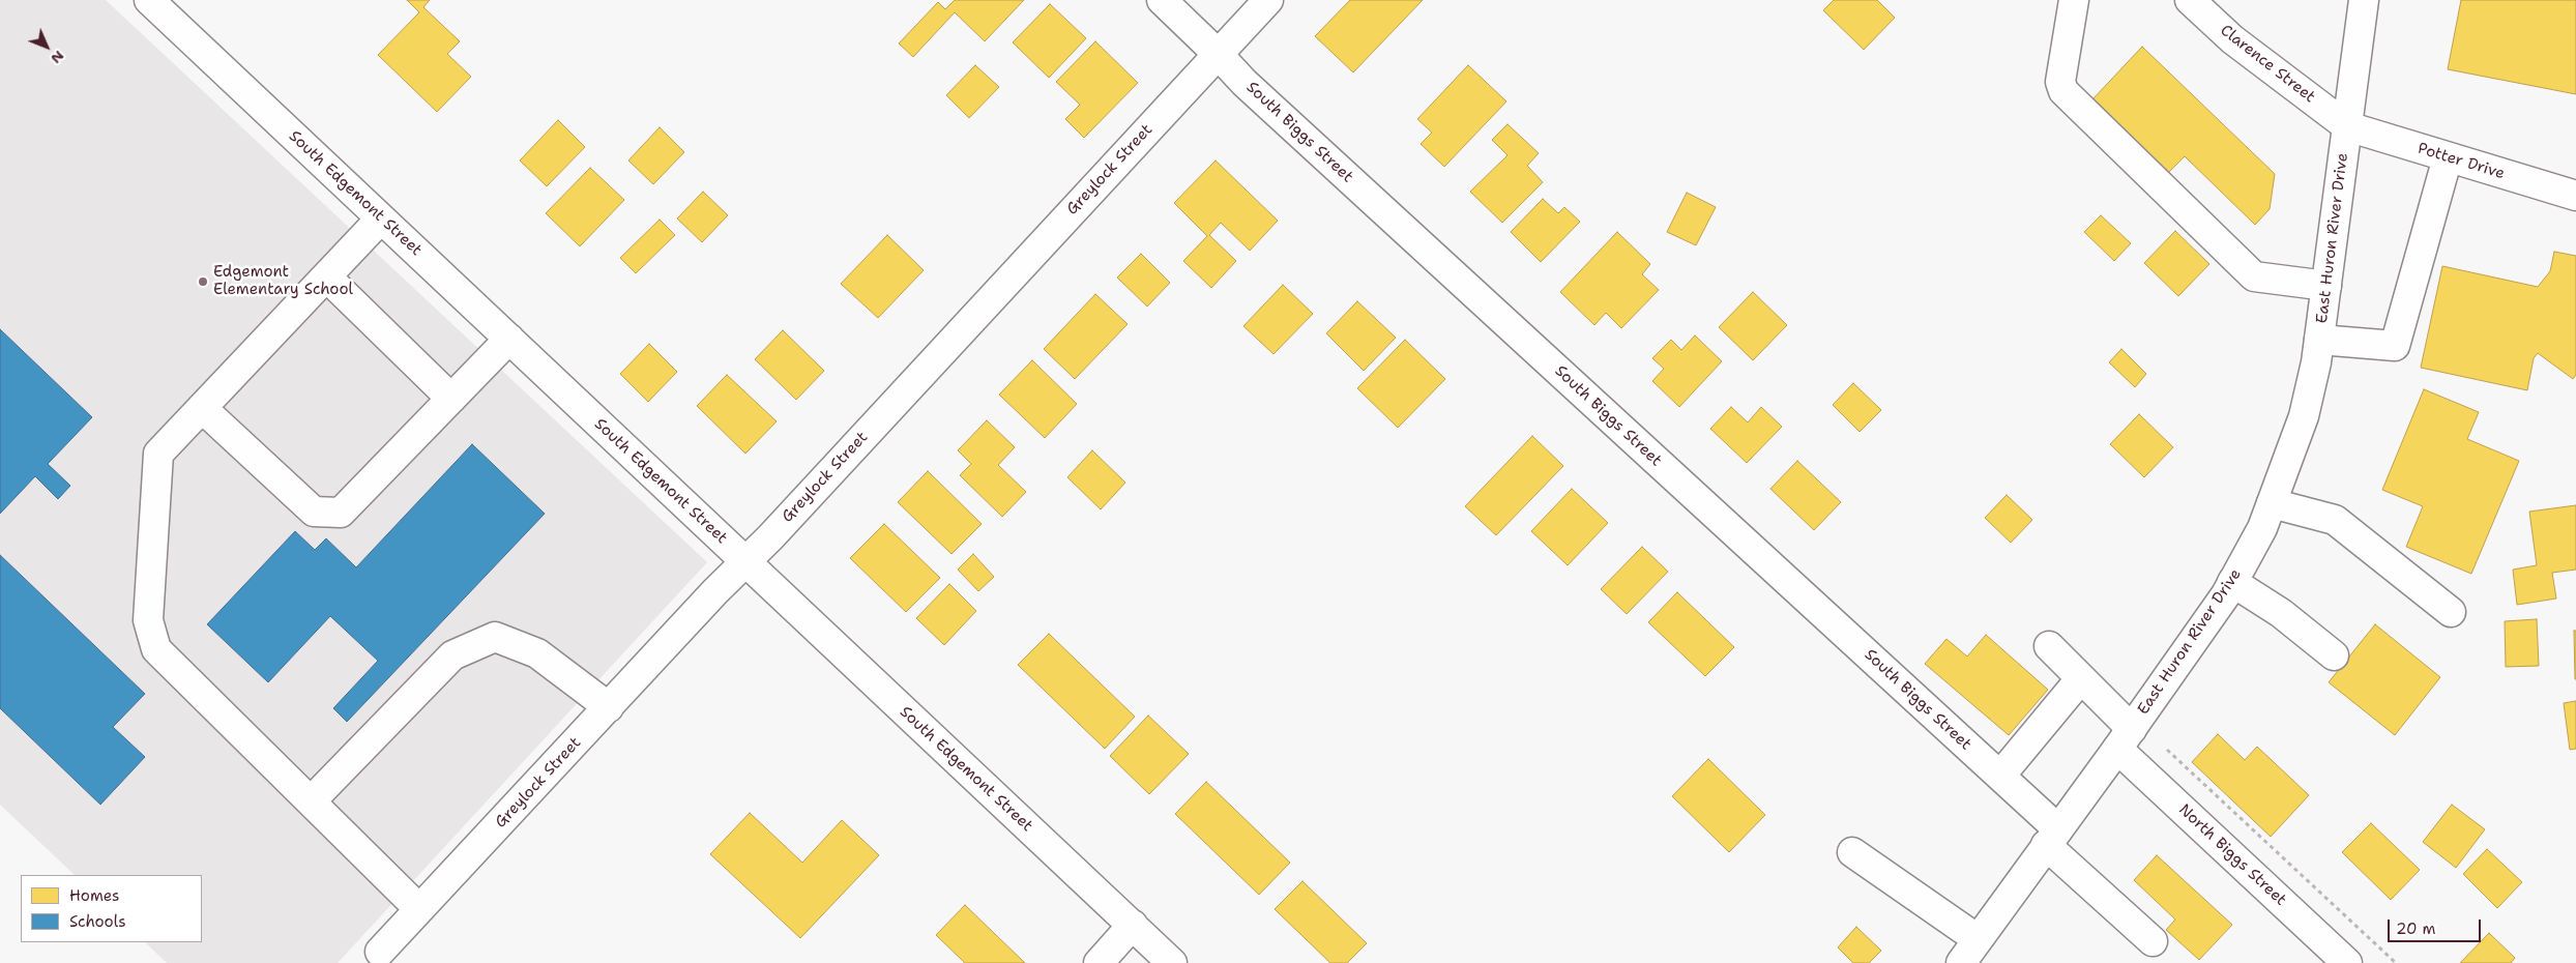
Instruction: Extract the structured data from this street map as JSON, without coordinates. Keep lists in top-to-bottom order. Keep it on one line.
{"streets":{"street":["Clarence Street","South Biggs Street","Potter Drive","Greylock Street","South Edgemont Street","East Huron River Drive","North Biggs Street"]},"crossings":[["Clarence Street","Potter Drive"],["Clarence Street","East Huron River Drive"],["South Biggs Street","Greylock Street"],["South Biggs Street","East Huron River Drive"],["Potter Drive","East Huron River Drive"],["Greylock Street","South Edgemont Street"],["East Huron River Drive","North Biggs Street"]],"places":["Edgemont Elementary School"],"legend":["Homes","Schools"],"scale_bar":"20 m","north":"bottom right"}
